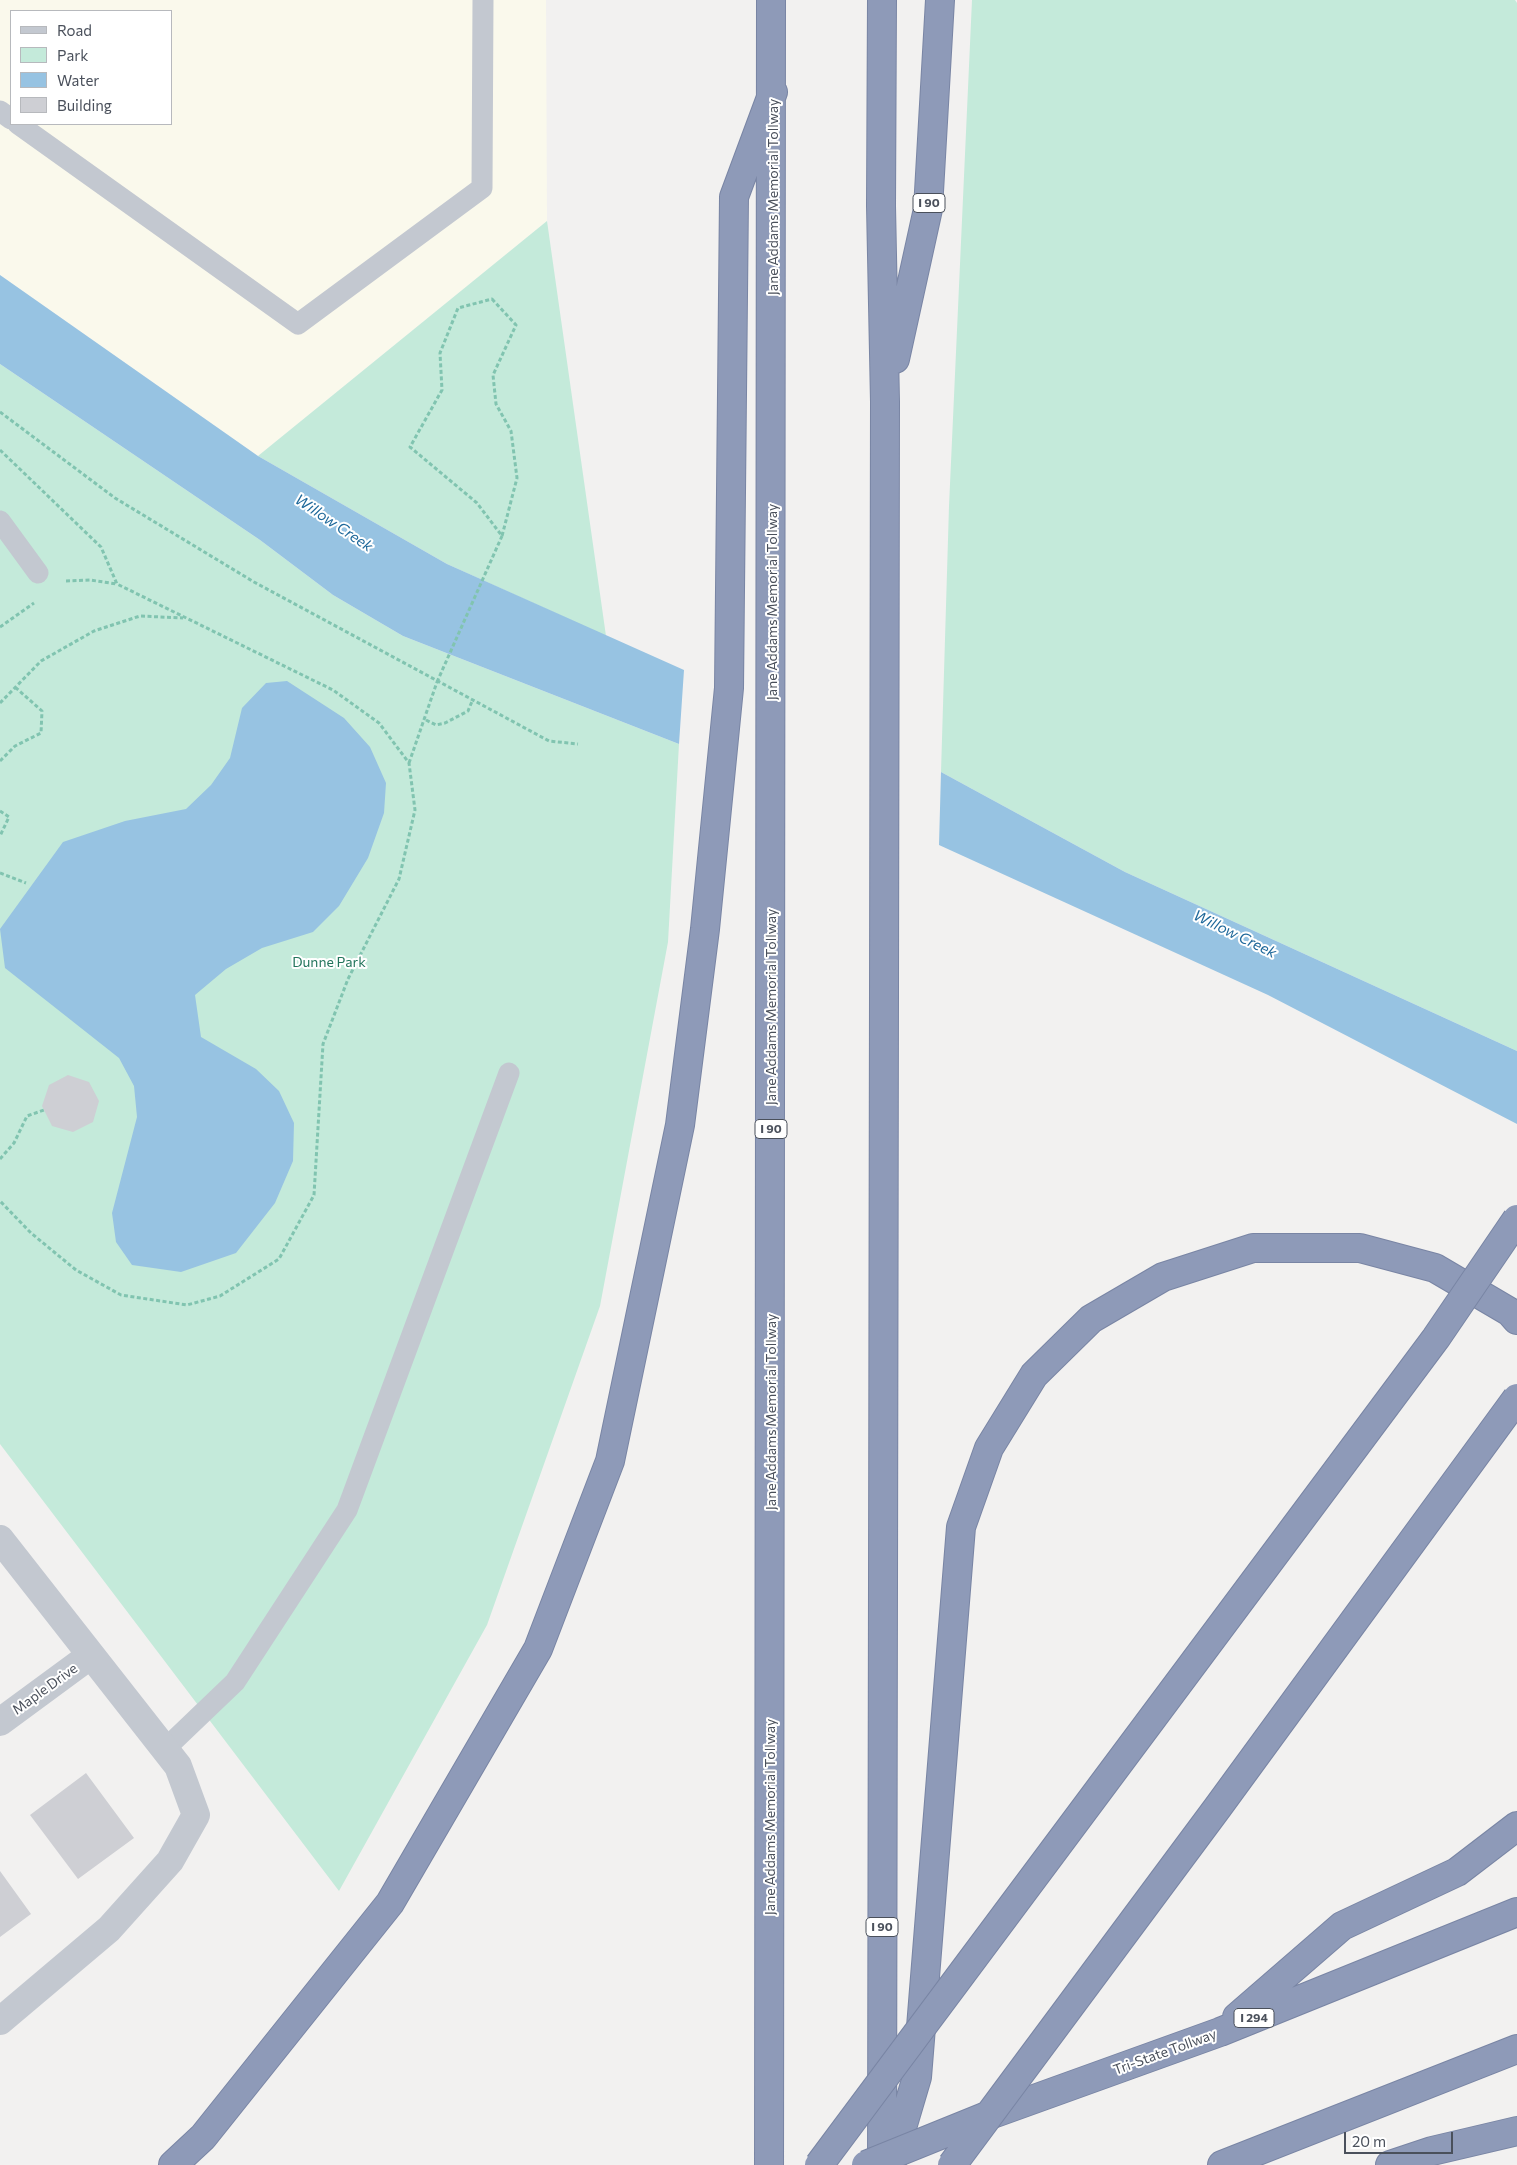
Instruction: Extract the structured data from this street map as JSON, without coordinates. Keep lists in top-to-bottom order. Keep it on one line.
{"streets":{"highway":["Jane Addams Memorial Tollway","I 90","I 294","Tri-State Tollway"],"street":["Maple Drive"]},"water":["Willow Creek"],"parks":["Dunne Park"],"legend":["Road","Park","Water","Building"],"scale_bar":"20 m"}
